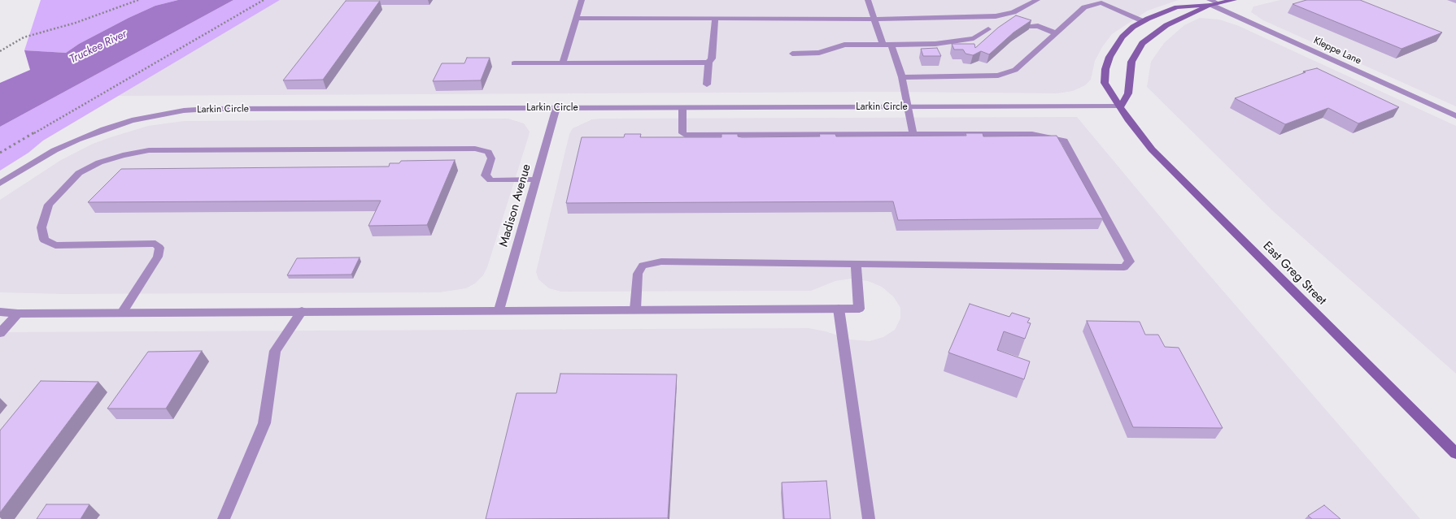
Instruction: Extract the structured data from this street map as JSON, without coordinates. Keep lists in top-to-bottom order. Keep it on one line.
{"streets":{"main road":["East Greg Street"],"street":["Kleppe Lane","Larkin Circle","Madison Avenue"]},"crossings":[["Kleppe Lane","East Greg Street"],["Larkin Circle","Madison Avenue"],["Larkin Circle","East Greg Street"]],"water":["Truckee River"]}
